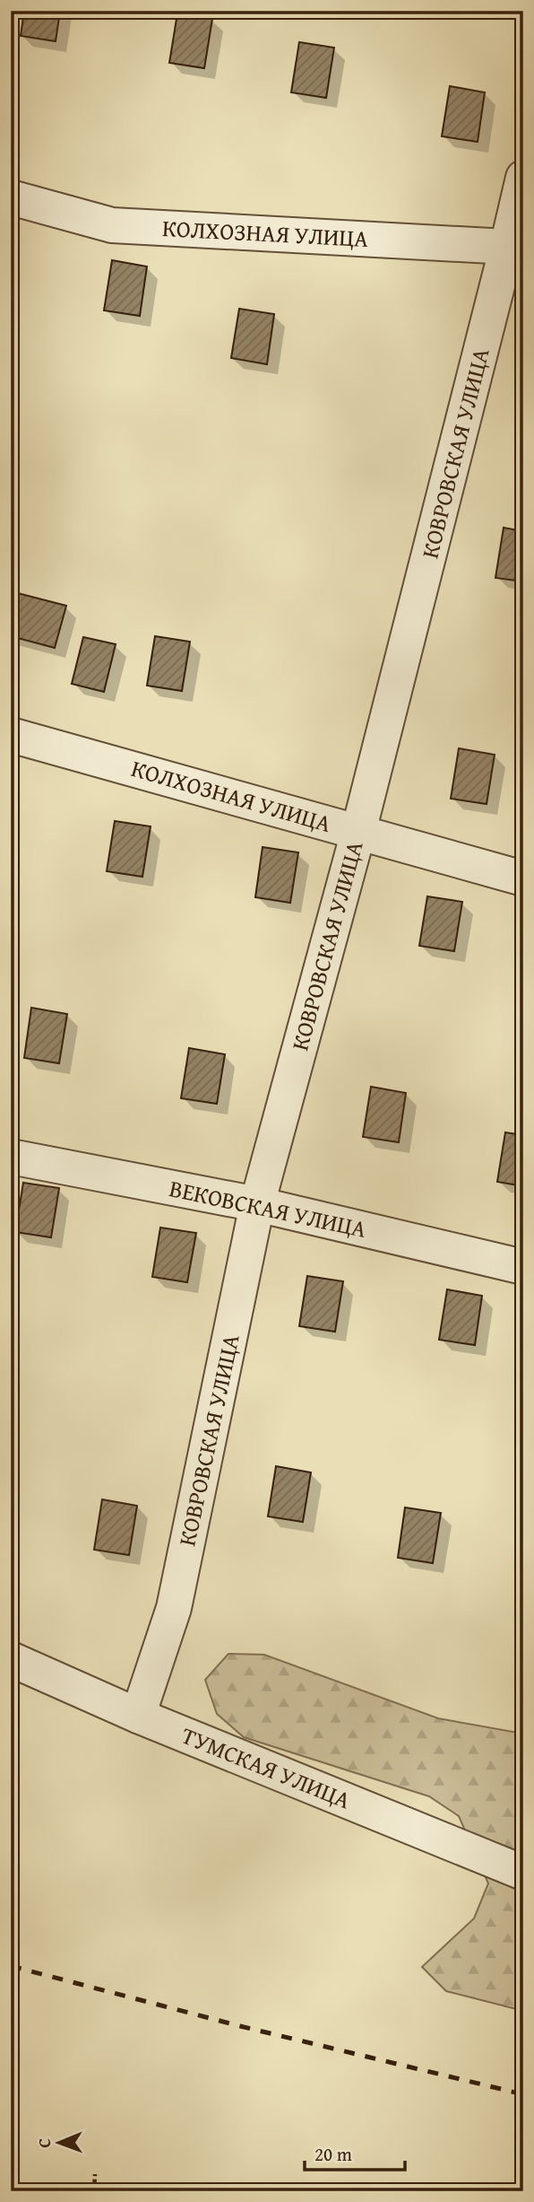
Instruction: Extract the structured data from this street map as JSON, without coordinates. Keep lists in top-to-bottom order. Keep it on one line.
{"streets":{"street":["КОЛХОЗНАЯ УЛИЦА","КОВРОВСКАЯ УЛИЦА","ВЕКОВСКАЯ УЛИЦА","ТУМСКАЯ УЛИЦА"]},"crossings":[["КОЛХОЗНАЯ УЛИЦА","КОВРОВСКАЯ УЛИЦА"],["КОВРОВСКАЯ УЛИЦА","ВЕКОВСКАЯ УЛИЦА"],["КОВРОВСКАЯ УЛИЦА","ТУМСКАЯ УЛИЦА"]],"scale_bar":"20 m","north":"left"}
